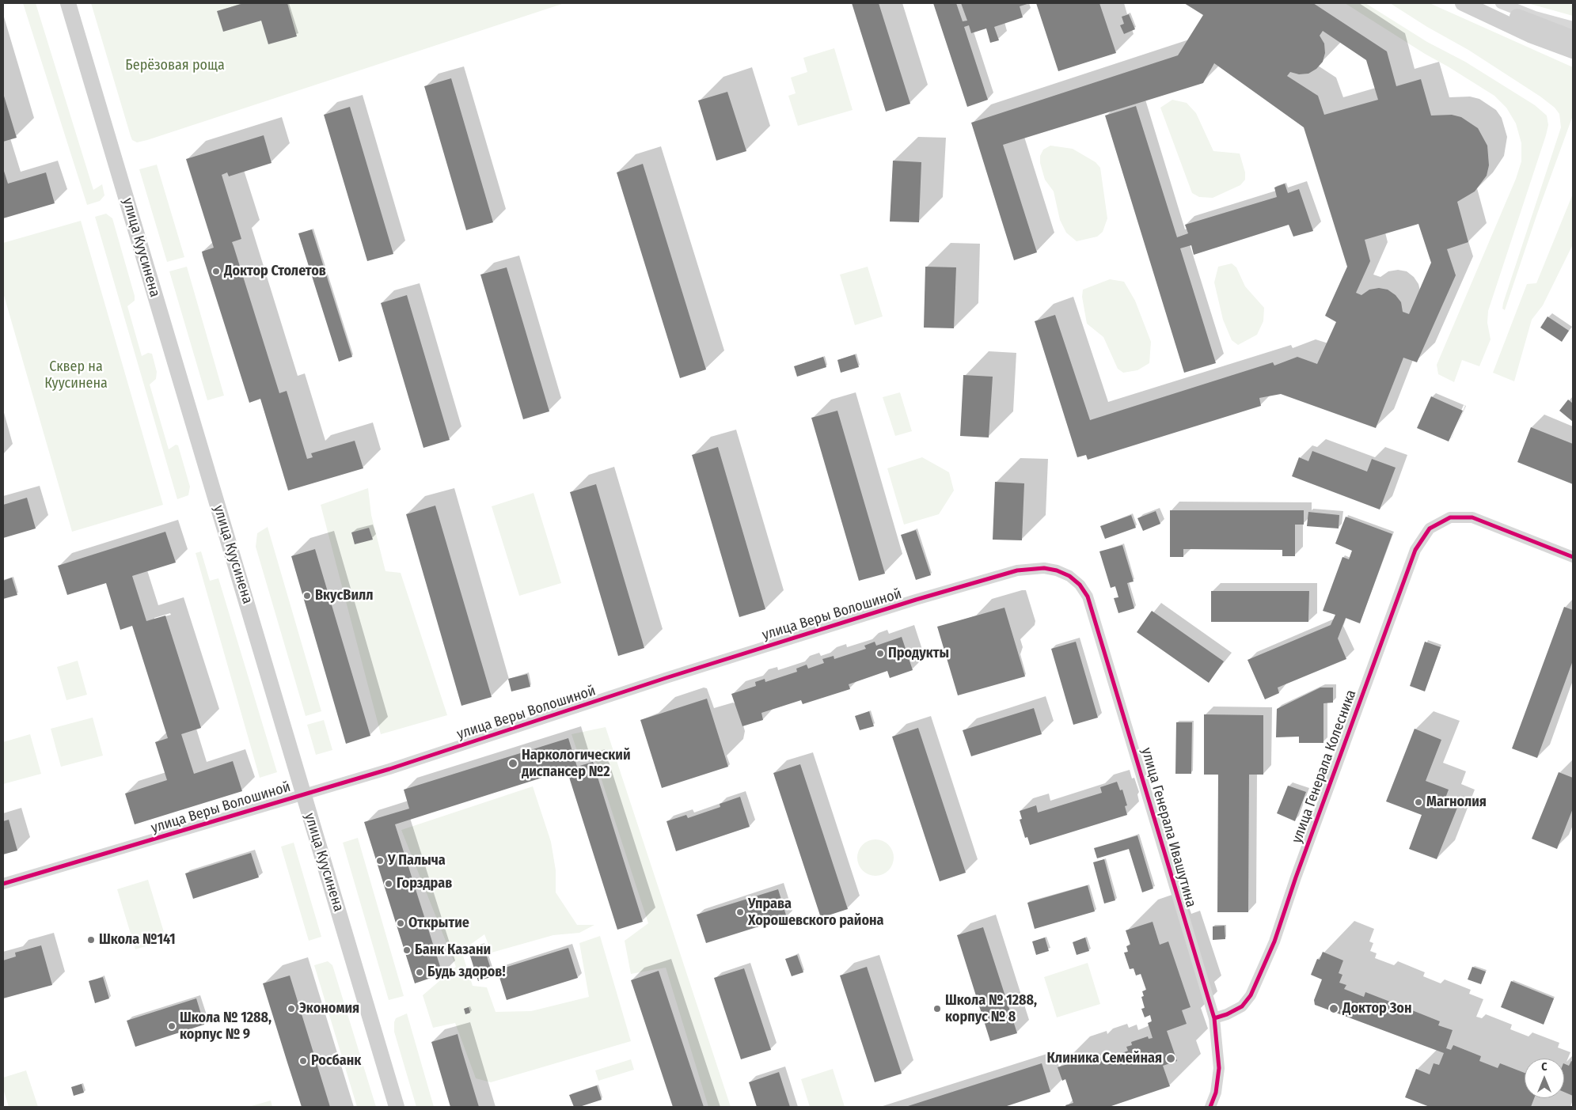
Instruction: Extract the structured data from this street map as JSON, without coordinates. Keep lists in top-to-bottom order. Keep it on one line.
{"streets":{"main road":["улица Куусинена"],"street":["улица Веры Волошиной","улица Генерала Колесника","улица Генерала Ивашутина"]},"crossings":[["улица Куусинена","улица Веры Волошиной"],["улица Веры Волошиной","улица Генерала Ивашутина"],["улица Генерала Колесника","улица Генерала Ивашутина"]],"parks":["Берёзовая роща","Сквер на Куусинена"],"places":["Доктор Столетов","ВкусВилл","Продукты","Наркологический диспансер №2","Магнолия","У Палыча","Горздрав","Управа Хорошевского района","Открытие","Школа №141","Банк Казани","Будь здоров!","Экономия","Школа № 1288, корпус № 8","Доктор Зон","Школа № 1288, корпус № 9","Клиника Семейная","Росбанк"],"north":"top"}
